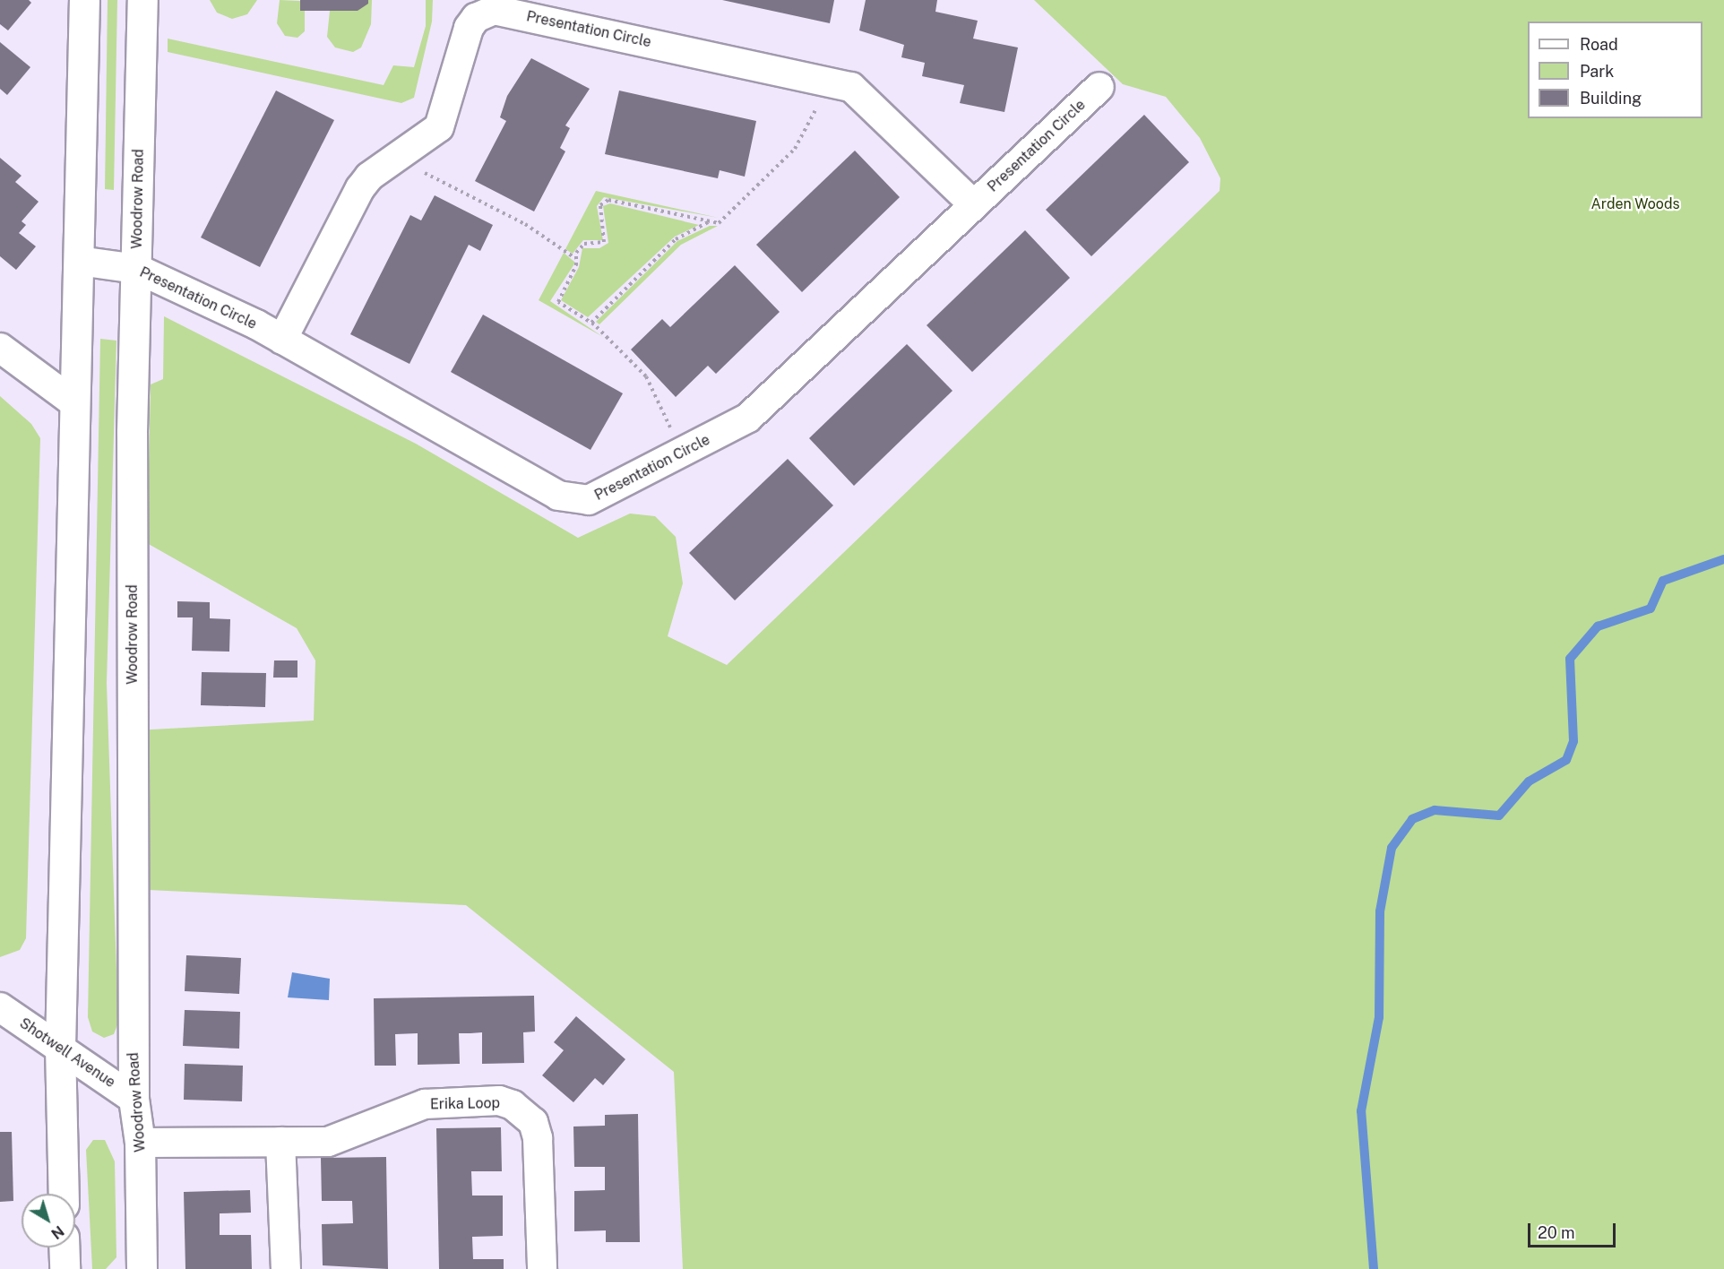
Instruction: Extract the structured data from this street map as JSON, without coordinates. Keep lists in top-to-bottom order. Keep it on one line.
{"streets":{"street":["Presentation Circle","Woodrow Road","Shotwell Avenue","Erika Loop"]},"crossings":[["Presentation Circle","Woodrow Road"],["Woodrow Road","Shotwell Avenue"],["Woodrow Road","Erika Loop"]],"parks":["Arden Woods"],"legend":["Road","Park","Building"],"scale_bar":"20 m","north":"bottom right"}
